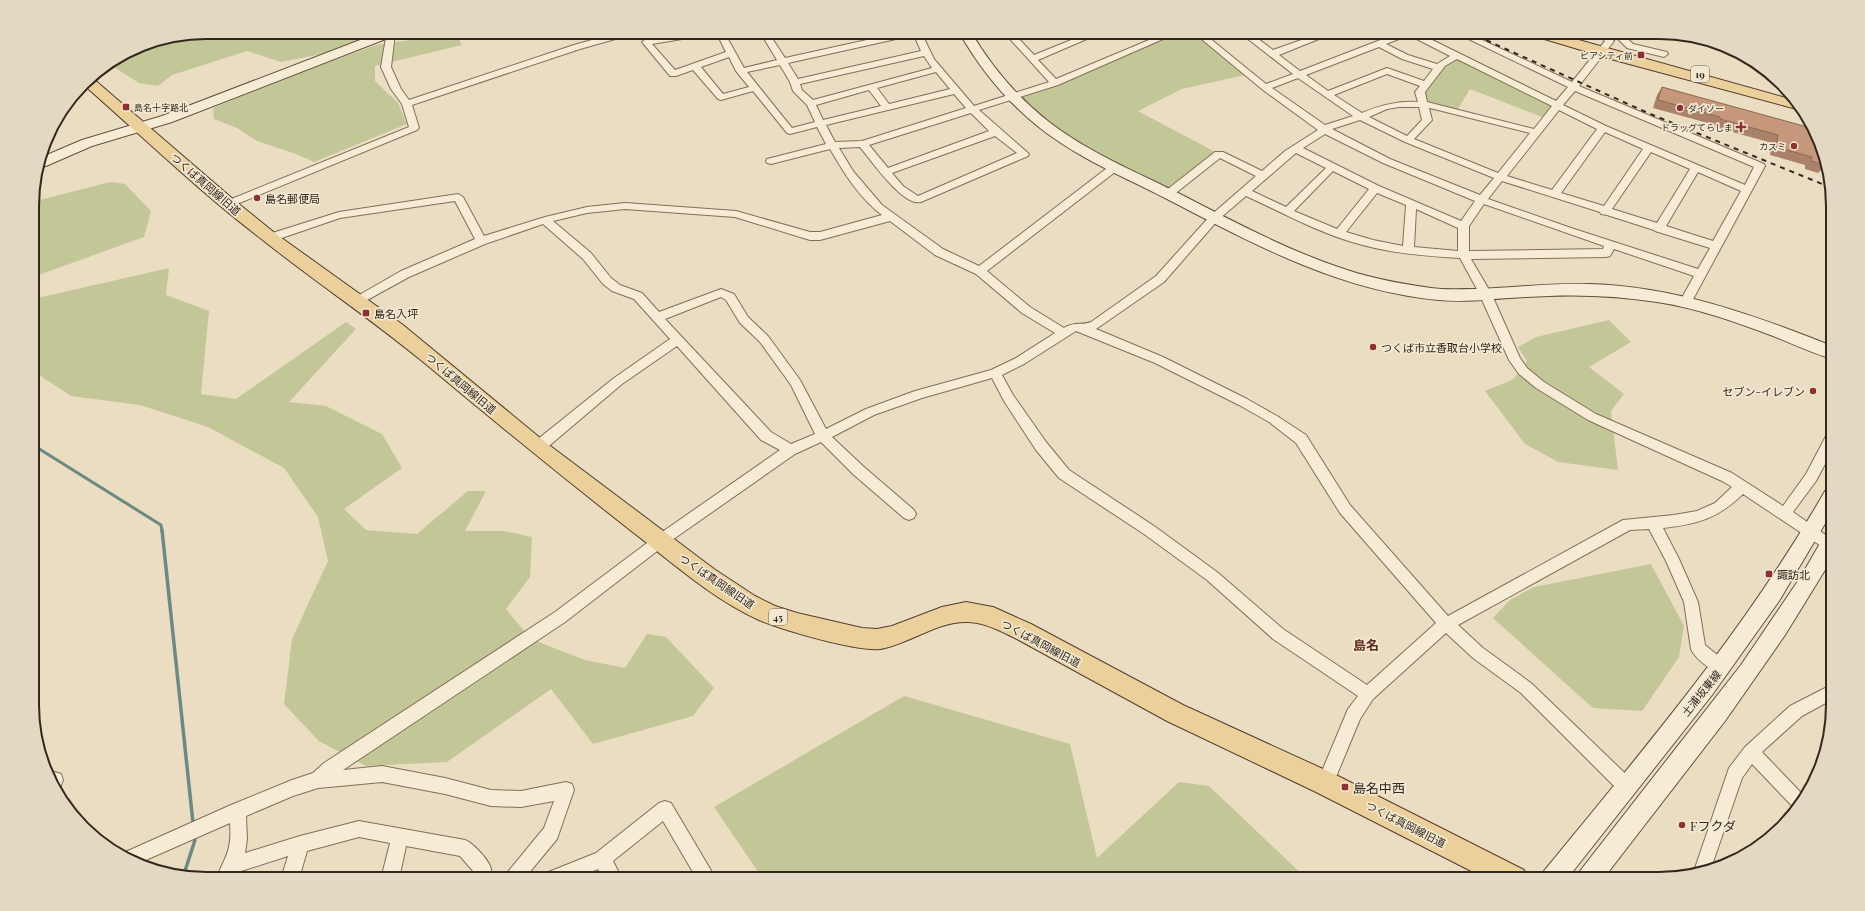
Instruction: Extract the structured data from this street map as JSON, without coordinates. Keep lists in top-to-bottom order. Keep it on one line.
{"streets":{"main road":["19","つくば真岡線旧道","45"],"street":["土浦坂東線"]},"districts":["島名"],"places":{"transit":["ピアシティ前","島名十字路北","島名入坪","諏訪北","島名中西"],"other":["ダイソー","カスミ","島名郵便局","つくば市立香取台小学校","セブン-イレブン","Fフクダ"],"health":["ドラッグてらしま"]}}
